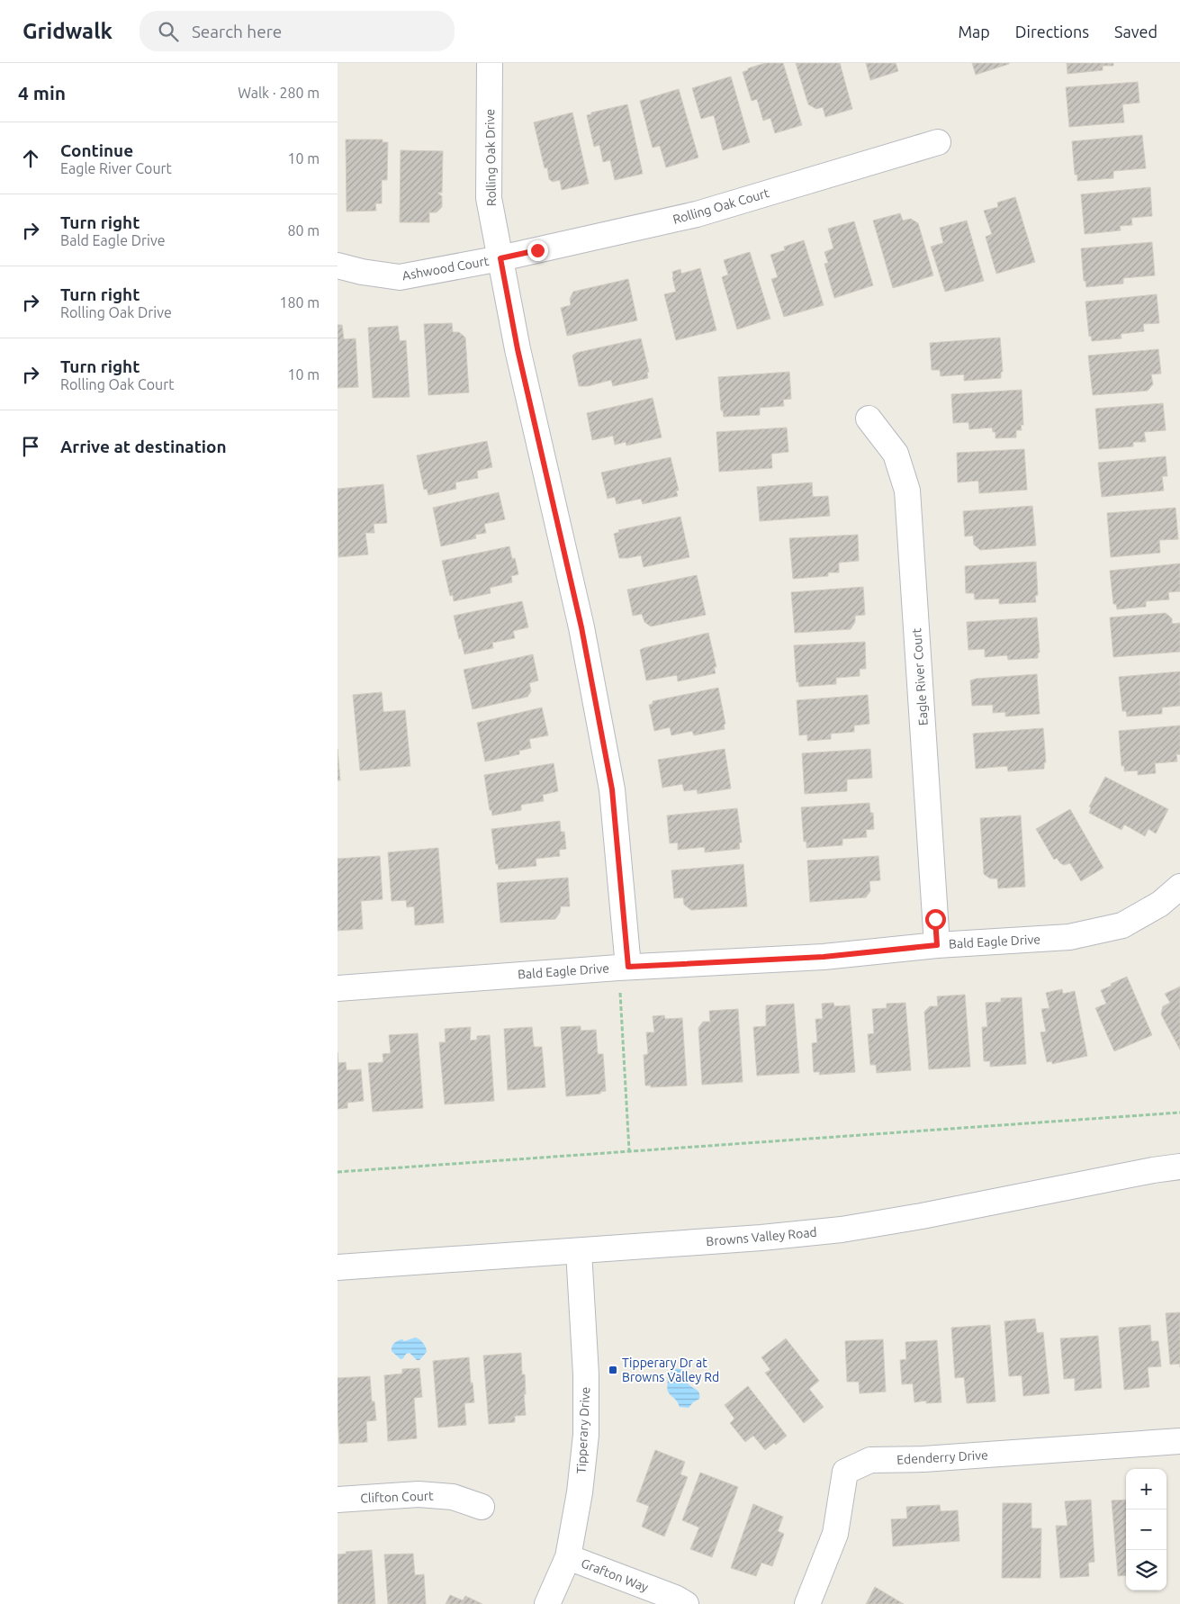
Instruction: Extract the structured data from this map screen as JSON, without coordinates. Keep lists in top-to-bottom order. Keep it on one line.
{"streets":{"street":["Rolling Oak Drive","Rolling Oak Court","Ashwood Court","Eagle River Court","Bald Eagle Drive","Browns Valley Road","Tipperary Drive","Edenderry Drive","Clifton Court","Grafton Way"]},"crossings":[["Rolling Oak Drive","Rolling Oak Court"],["Rolling Oak Drive","Ashwood Court"],["Rolling Oak Drive","Bald Eagle Drive"],["Rolling Oak Court","Ashwood Court"],["Eagle River Court","Bald Eagle Drive"],["Browns Valley Road","Tipperary Drive"],["Tipperary Drive","Grafton Way"]],"places":{"transit":["Tipperary Dr at Browns Valley Rd"]},"page":{"header":"Gridwalk","search":"Search here","nav":["Map","Directions","Saved"],"heading":["4 min","Walk · 280 m"],"list":[["Continue","Eagle River Court","10 m"],["Turn right","Bald Eagle Drive","80 m"],["Turn right","Rolling Oak Drive","180 m"],["Turn right","Rolling Oak Court","10 m"],"Arrive at destination"],"map_buttons":["+","−"]}}
